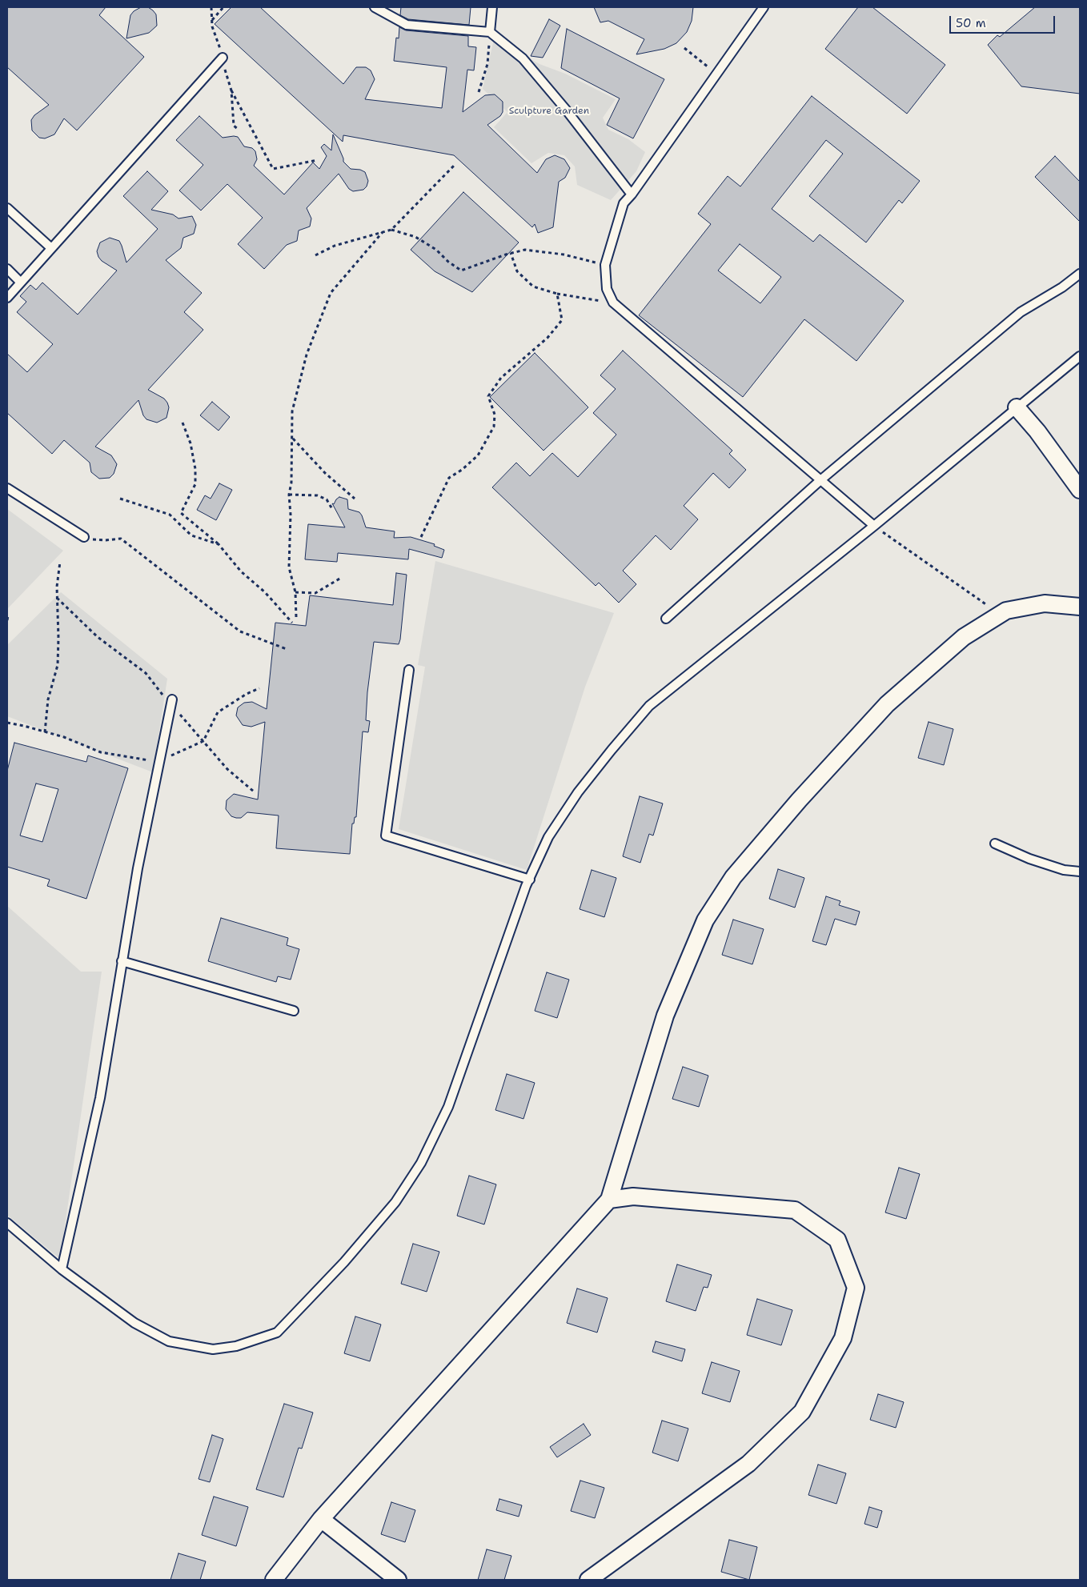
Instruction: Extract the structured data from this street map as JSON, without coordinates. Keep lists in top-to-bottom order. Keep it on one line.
{"parks":["Sculpture Garden"],"scale_bar":"50 m"}
